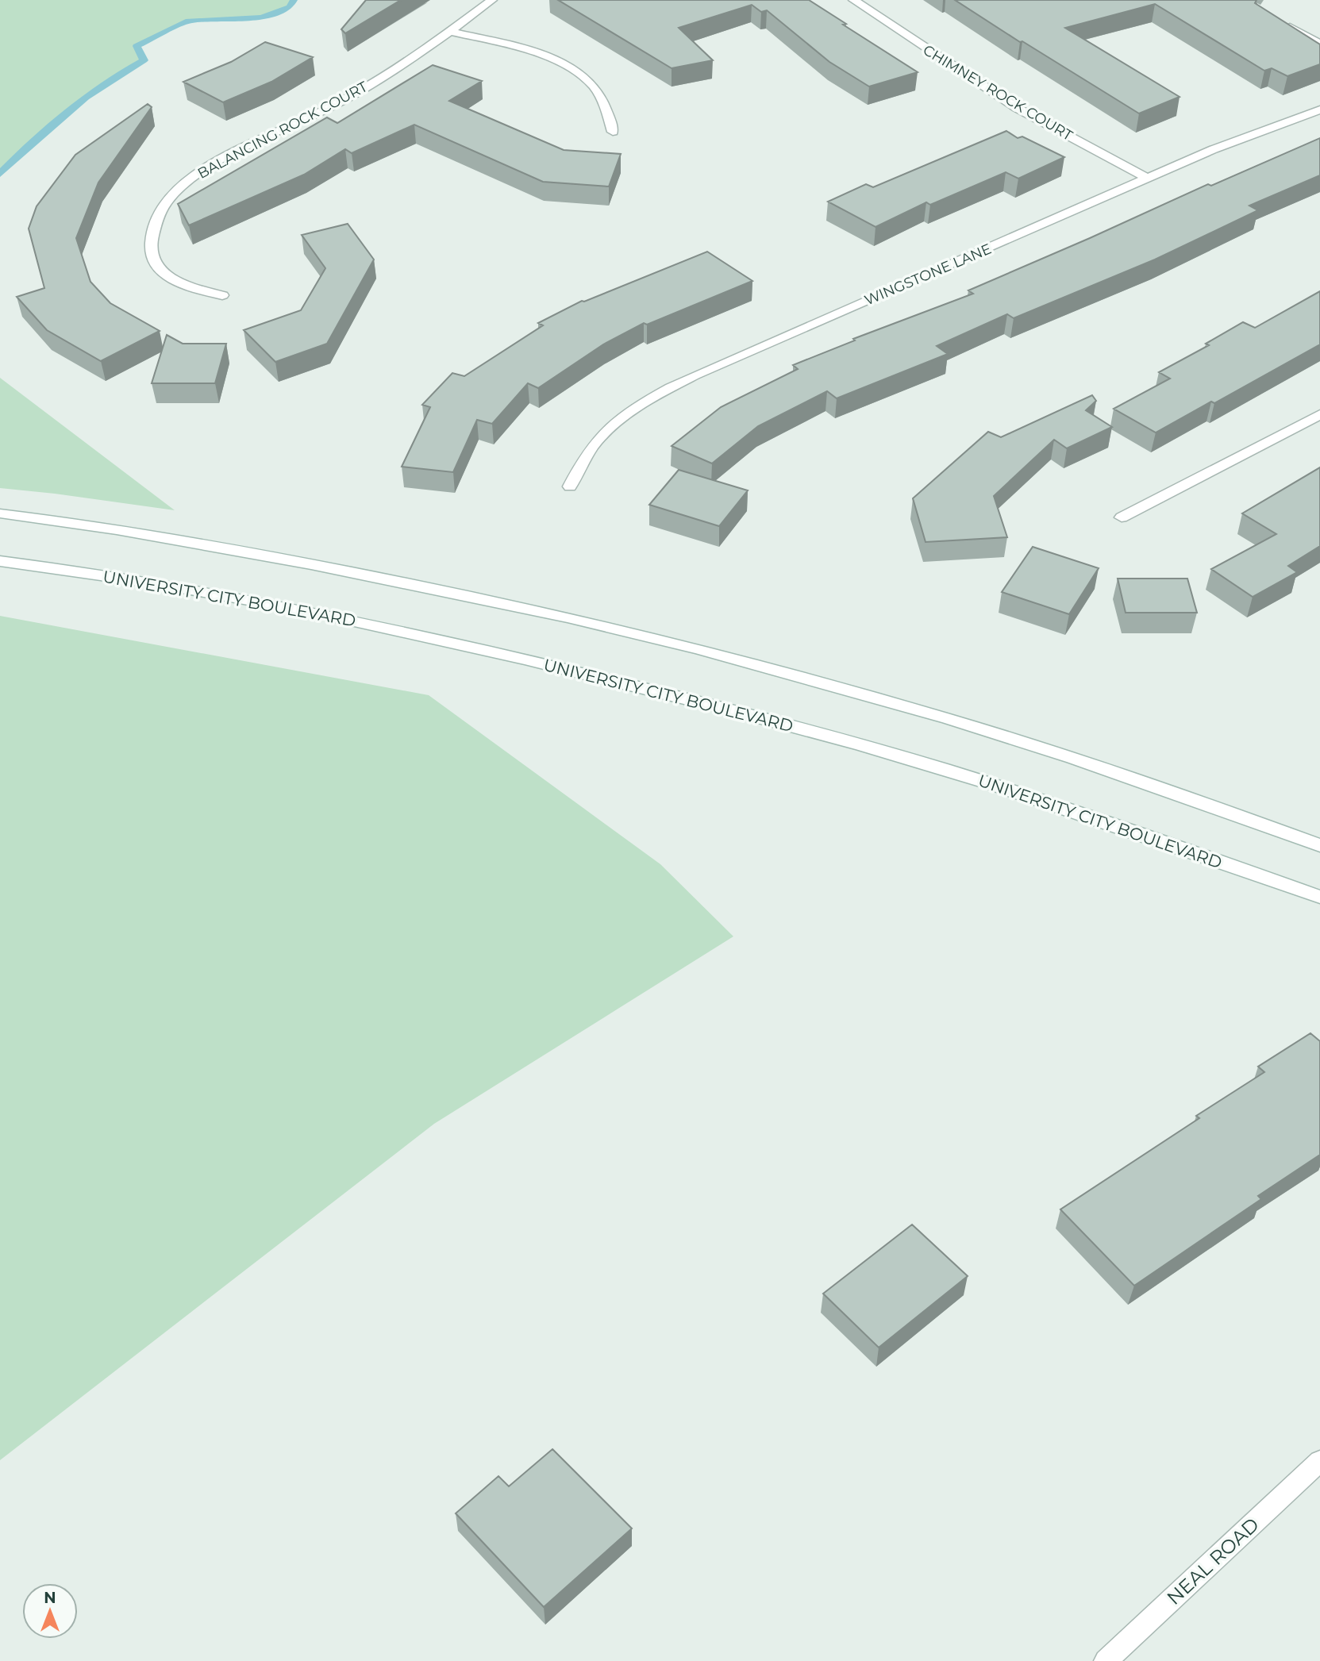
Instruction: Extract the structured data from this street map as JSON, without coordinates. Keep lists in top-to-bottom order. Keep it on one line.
{"streets":{"street":["CHIMNEY ROCK COURT","BALANCING ROCK COURT","WINGSTONE LANE","UNIVERSITY CITY BOULEVARD","NEAL ROAD"]},"crossings":[["CHIMNEY ROCK COURT","WINGSTONE LANE"]],"north":"top"}
